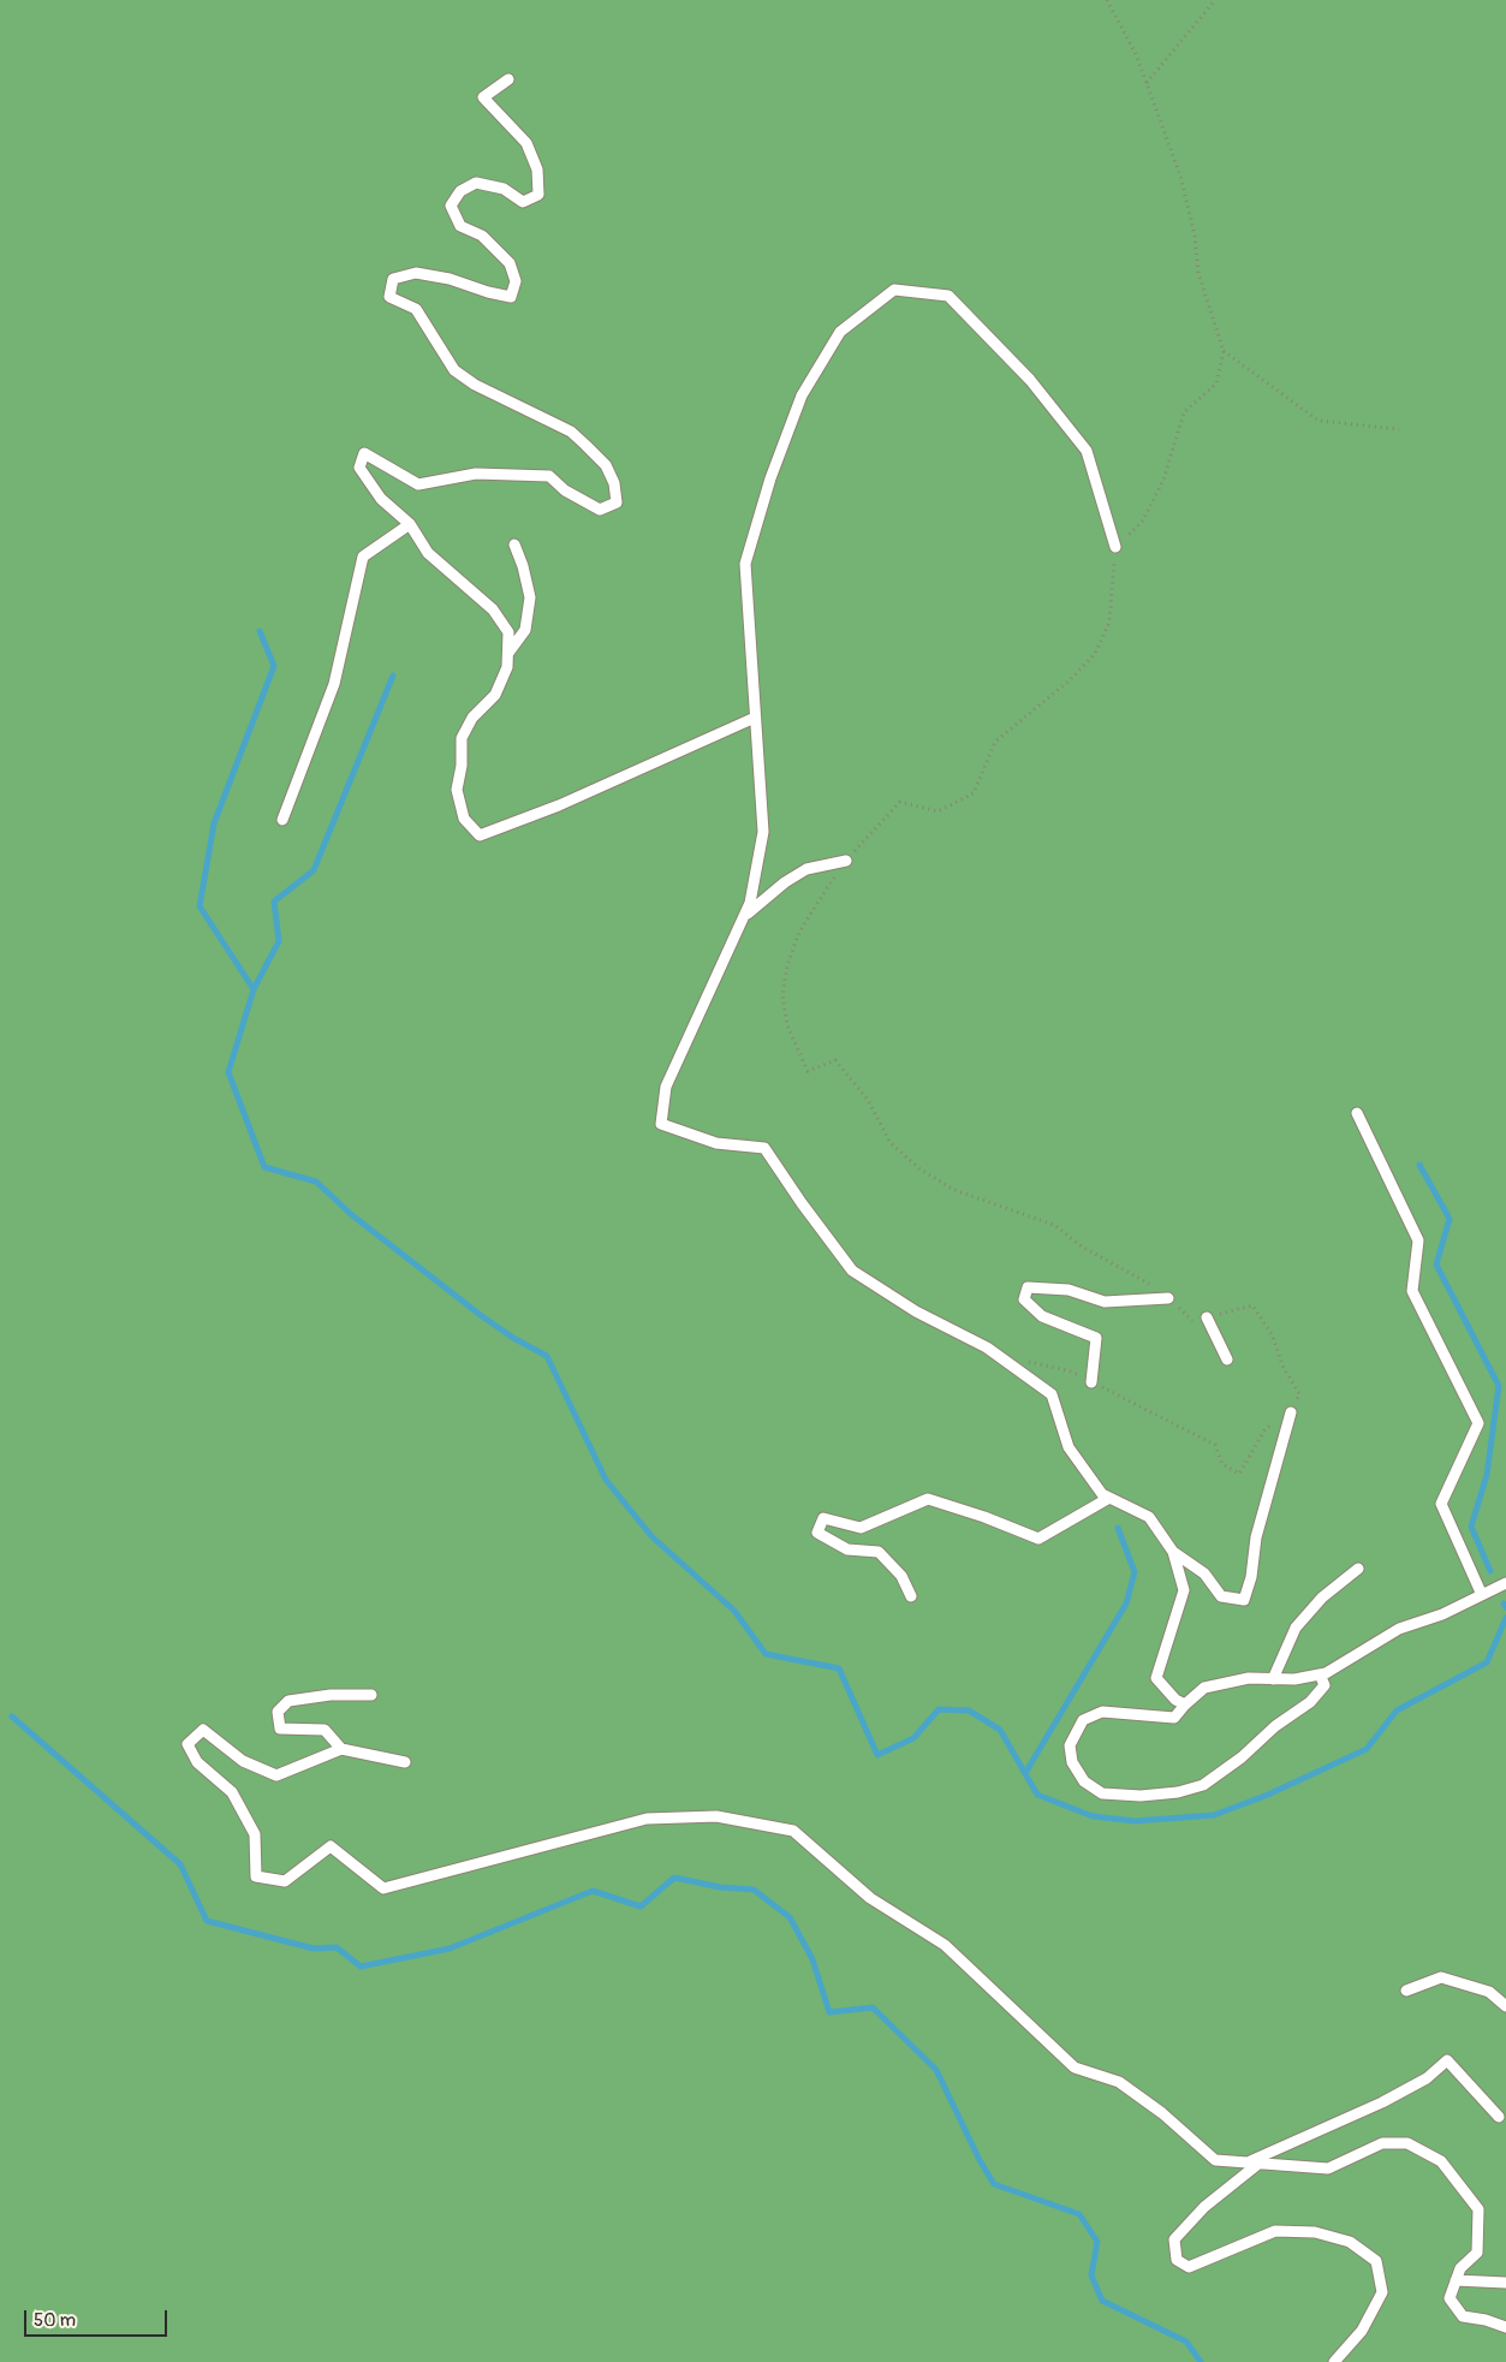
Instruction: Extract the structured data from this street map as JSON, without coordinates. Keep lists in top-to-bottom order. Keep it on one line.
{"scale_bar":"50 m"}
